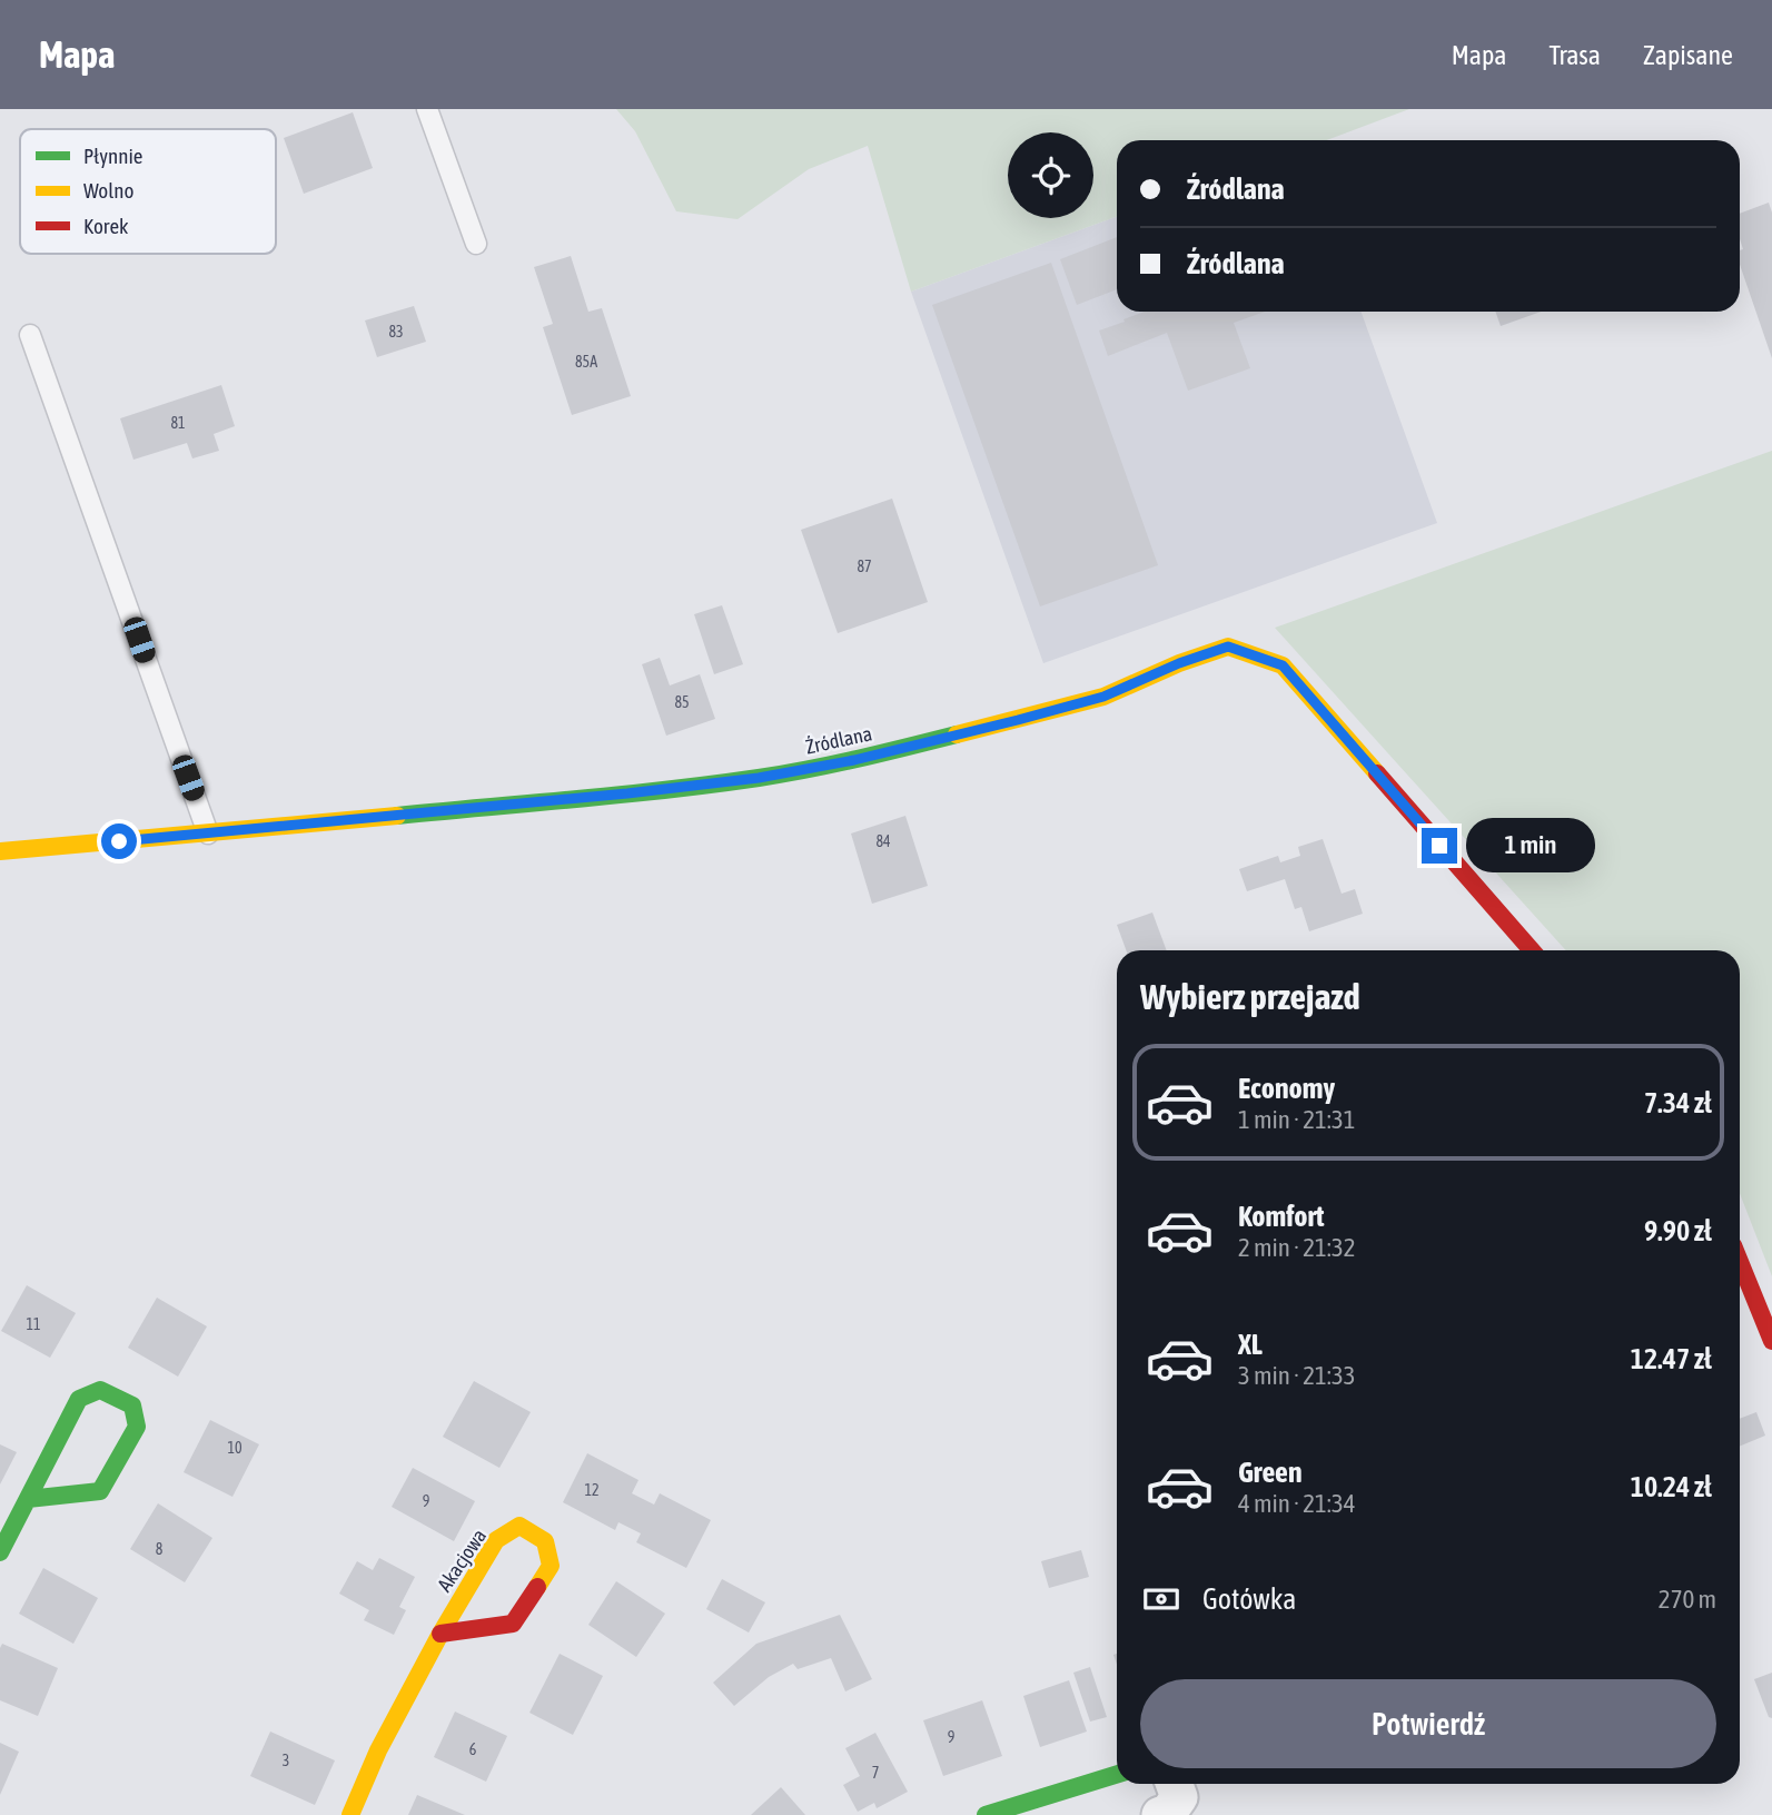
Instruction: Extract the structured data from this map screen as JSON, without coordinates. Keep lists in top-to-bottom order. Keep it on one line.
{"streets":{"street":["Źródlana","Akacjowa"]},"house_numbers":["83","85A","81","87","85","84","11","10","12","9","8","9","6","3","7"],"legend":["Płynnie","Wolno","Korek"],"page":{"header":"Mapa","nav":["Mapa","Trasa","Zapisane"],"banner":["Źródlana","Źródlana"],"bubble":"1 min","heading":"Wybierz przejazd","list":[{"name":"Economy","note":"1 min · 21:31","value":"7.34 zł"},{"name":"Komfort","note":"2 min · 21:32","value":"9.90 zł"},{"name":"XL","note":"3 min · 21:33","value":"12.47 zł"},{"name":"Green","note":"4 min · 21:34","value":"10.24 zł"}],"pay":["Gotówka","270 m"],"buttons":"Potwierdź"}}
